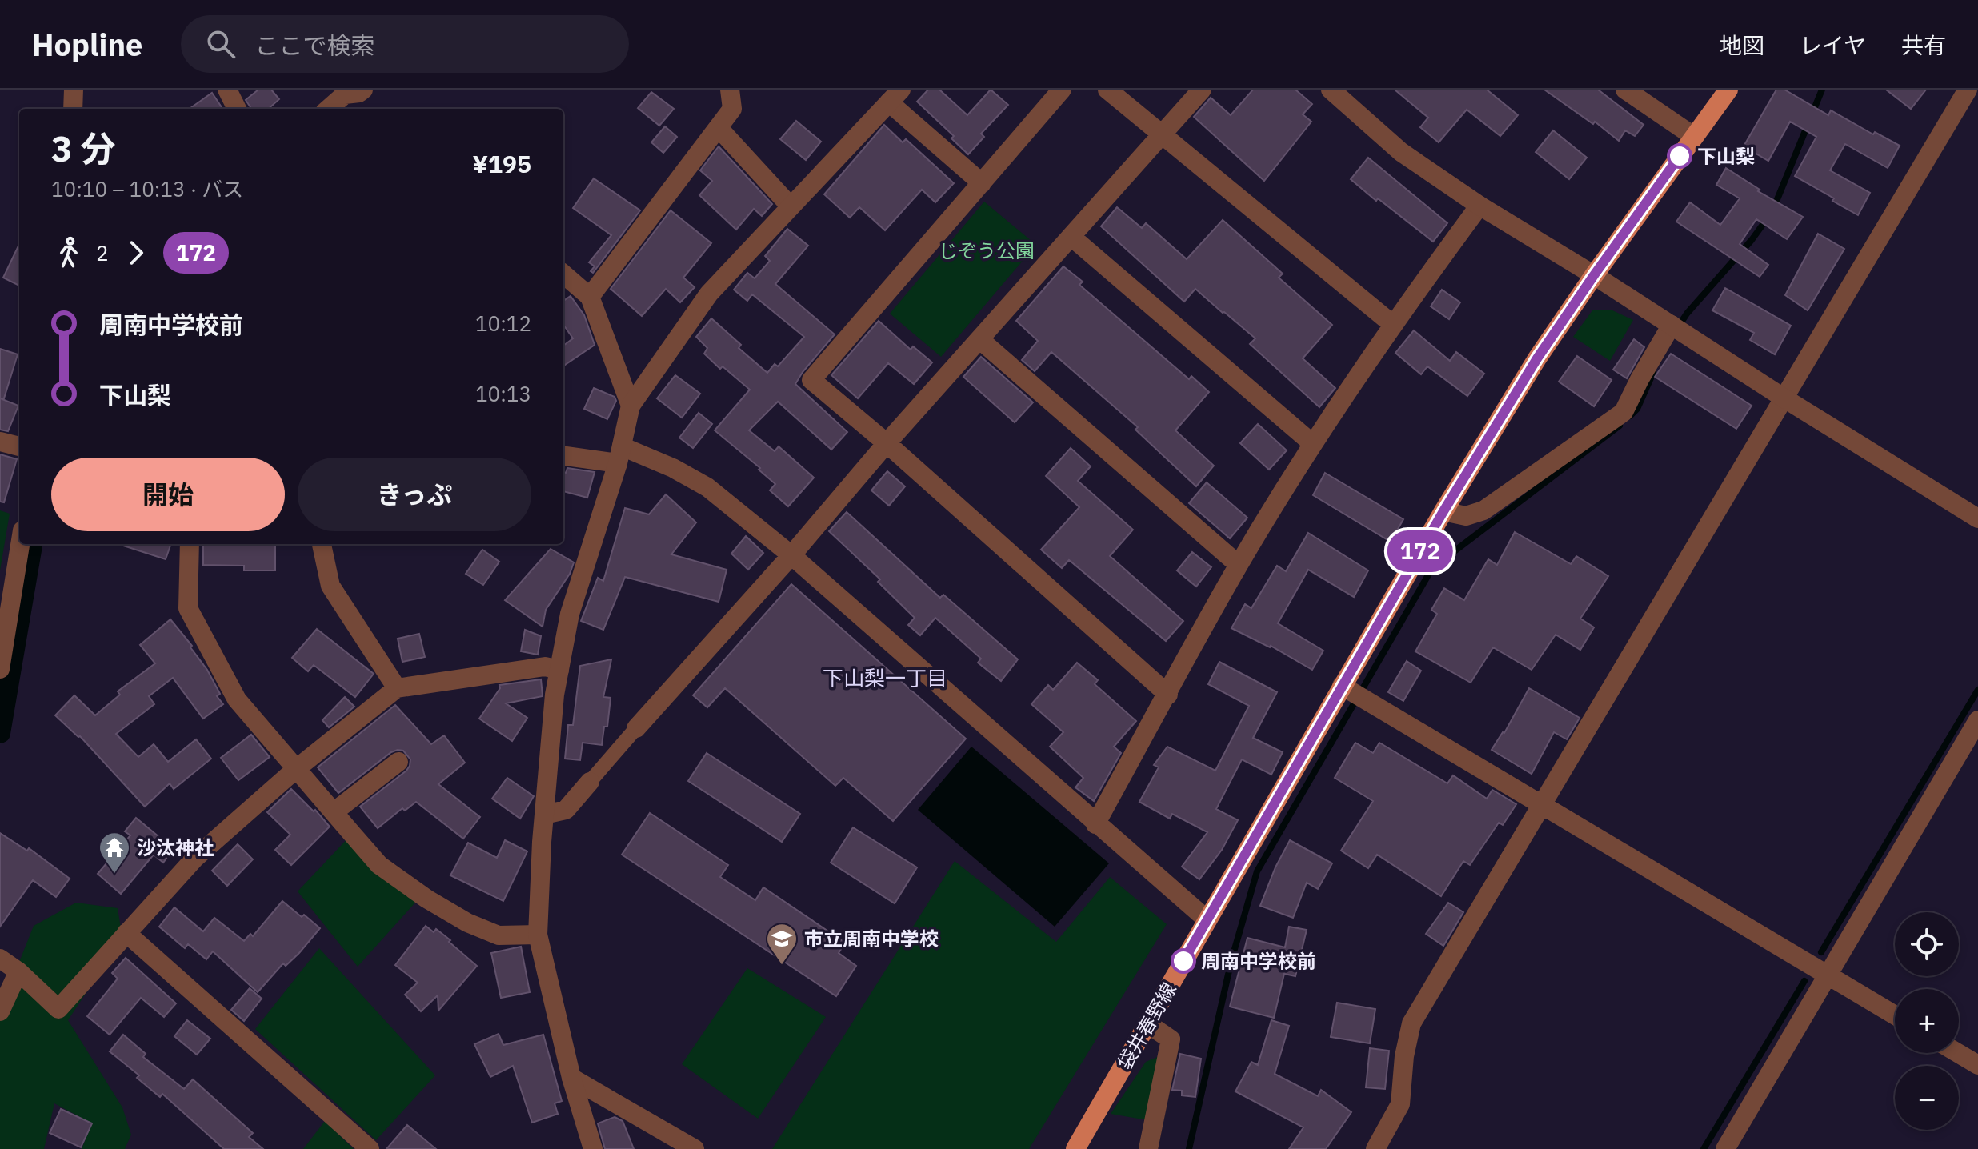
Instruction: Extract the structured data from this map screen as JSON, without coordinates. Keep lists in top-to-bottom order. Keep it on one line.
{"streets":{"main road":["袋井春野線"]},"districts":["下山梨一丁目"],"parks":["じぞう公園"],"places":{"other":["下山梨","周南中学校前"],"temple":["沙汰神社"],"school or university":["市立周南中学校"]},"lines":["bus line 172"],"page":{"header":"Hopline","search":"ここで検索","nav":["地図","レイヤ","共有"],"on_map":"172","heading":["3 分","10:10 – 10:13 · バス","¥195"],"legs":["2","172"],"list":[{"name":"周南中学校前","value":"10:12"},{"name":"下山梨","value":"10:13"}],"buttons":["開始","きっぷ"],"map_buttons":["+","−"]}}
